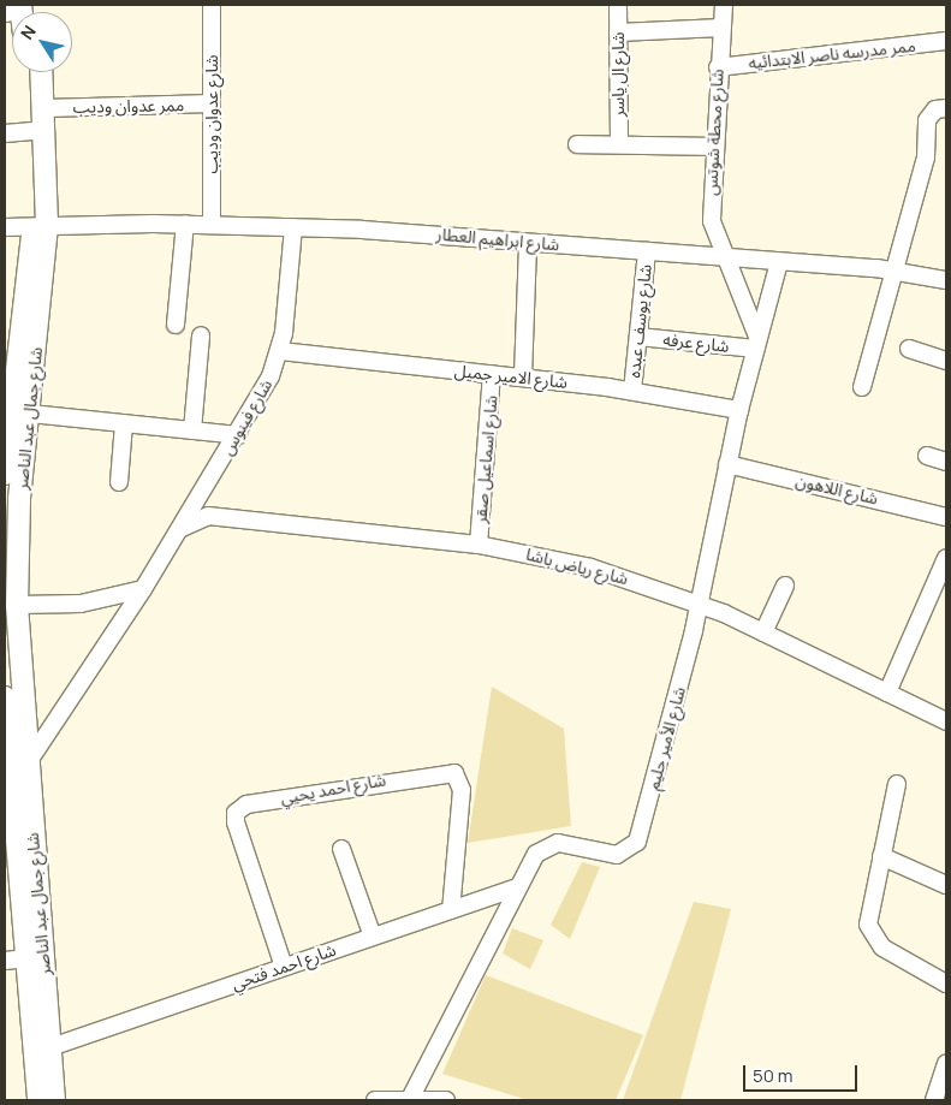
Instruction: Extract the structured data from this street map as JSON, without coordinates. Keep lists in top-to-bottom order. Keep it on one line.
{"streets":{"main road":["شارع جمال عبد الناصر"],"street":["ممر مدرسه ناصر الابتدائيه","شارع ال ياسر","ممر عدوان وديب","شارع عدوان وديب","شارع محطة شوتس","شارع ابراهيم العطار","شارع يوسف عبده","شارع عرفه","شارع الامير جميل","شارع فينوس","شارع اسماعيل صقر","شارع اللاهون","شارع رياض باشا","شارع الأمير حليم","شارع احمد يحيي","شارع احمد فتحي"]},"crossings":[["ممر مدرسه ناصر الابتدائيه","شارع محطة شوتس"],["ممر عدوان وديب","شارع عدوان وديب"],["ممر عدوان وديب","شارع جمال عبد الناصر"],["شارع عدوان وديب","شارع ابراهيم العطار"],["شارع محطة شوتس","شارع ابراهيم العطار"],["شارع محطة شوتس","شارع عرفه"],["شارع محطة شوتس","شارع الأمير حليم"],["شارع ابراهيم العطار","شارع يوسف عبده"],["شارع ابراهيم العطار","شارع فينوس"],["شارع ابراهيم العطار","شارع جمال عبد الناصر"],["شارع ابراهيم العطار","شارع الأمير حليم"],["شارع يوسف عبده","شارع عرفه"],["شارع يوسف عبده","شارع الامير جميل"],["شارع عرفه","شارع الأمير حليم"],["شارع الامير جميل","شارع فينوس"],["شارع الامير جميل","شارع اسماعيل صقر"],["شارع الامير جميل","شارع الأمير حليم"],["شارع فينوس","شارع جمال عبد الناصر"],["شارع فينوس","شارع رياض باشا"],["شارع جمال عبد الناصر","شارع احمد فتحي"],["شارع اسماعيل صقر","شارع رياض باشا"],["شارع اللاهون","شارع الأمير حليم"],["شارع رياض باشا","شارع الأمير حليم"],["شارع الأمير حليم","شارع احمد فتحي"],["شارع احمد يحيي","شارع احمد فتحي"]],"scale_bar":"50 m","north":"top left"}
